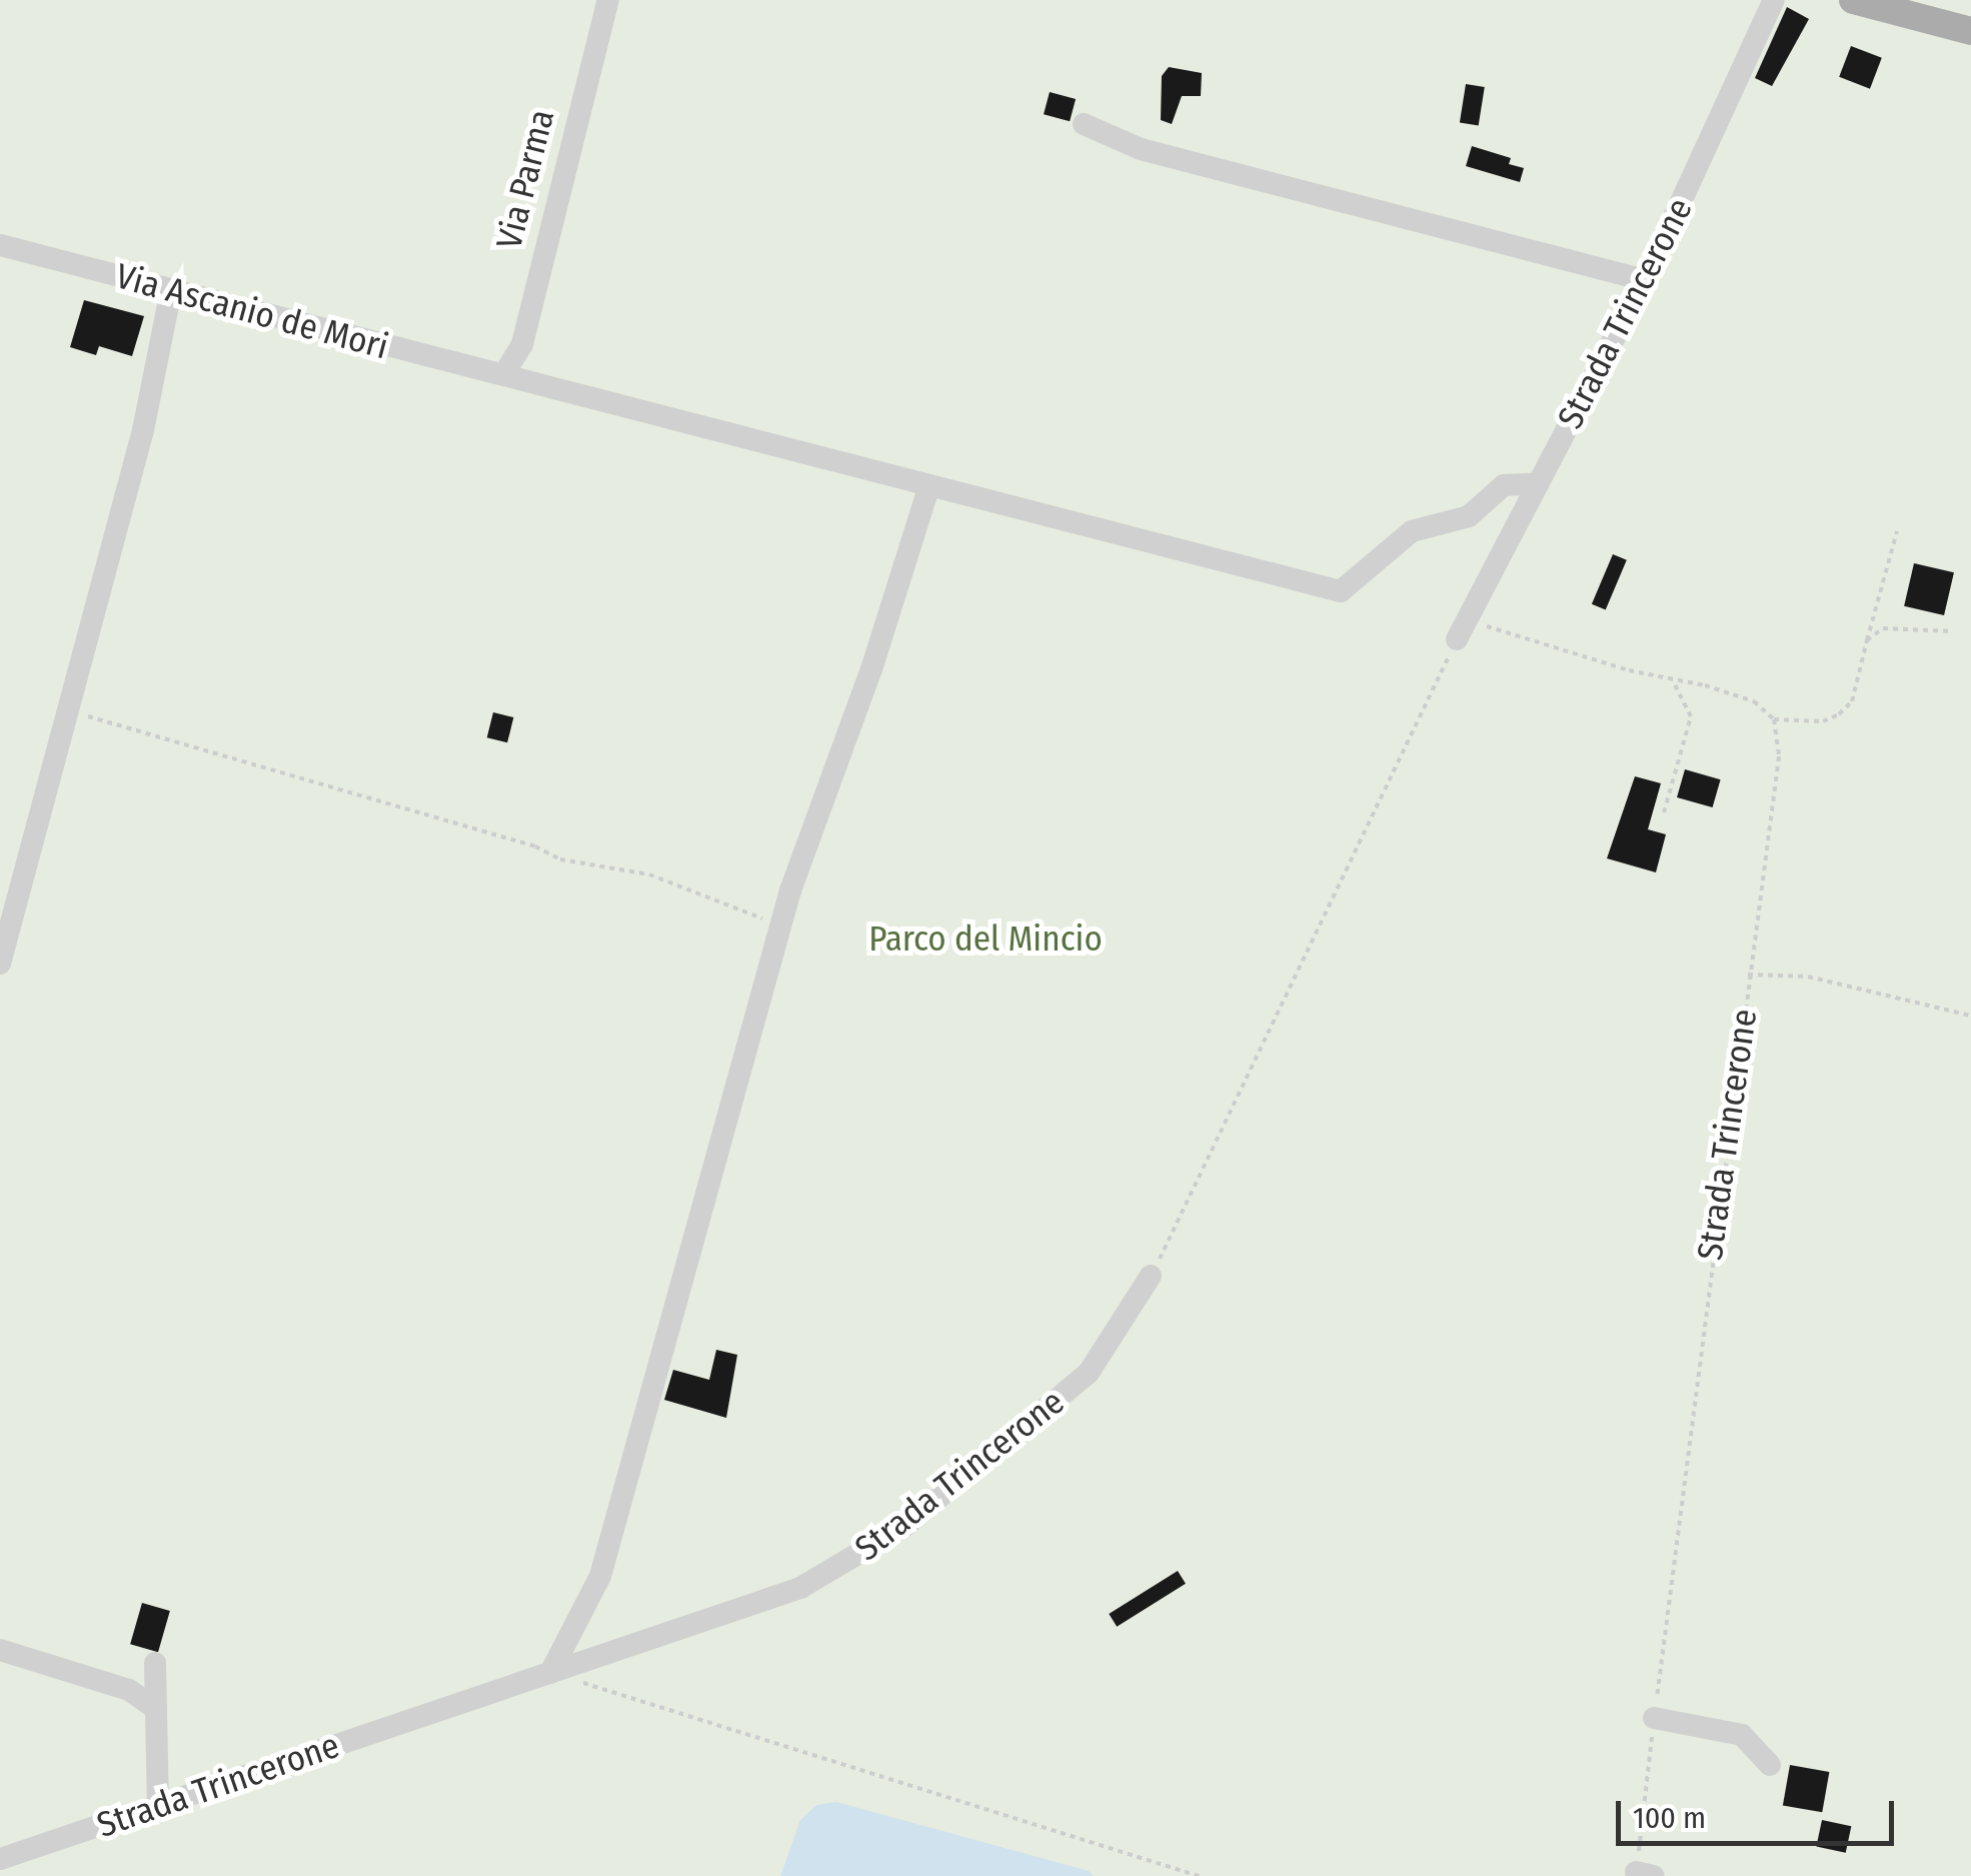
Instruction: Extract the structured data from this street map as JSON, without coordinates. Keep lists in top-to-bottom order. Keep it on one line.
{"streets":{"street":["Via Parma","Via Ascanio de Mori","Strada Trincerone"]},"crossings":[["Via Parma","Via Ascanio de Mori"],["Via Ascanio de Mori","Strada Trincerone"]],"parks":["Parco del Mincio"],"scale_bar":"100 m"}
